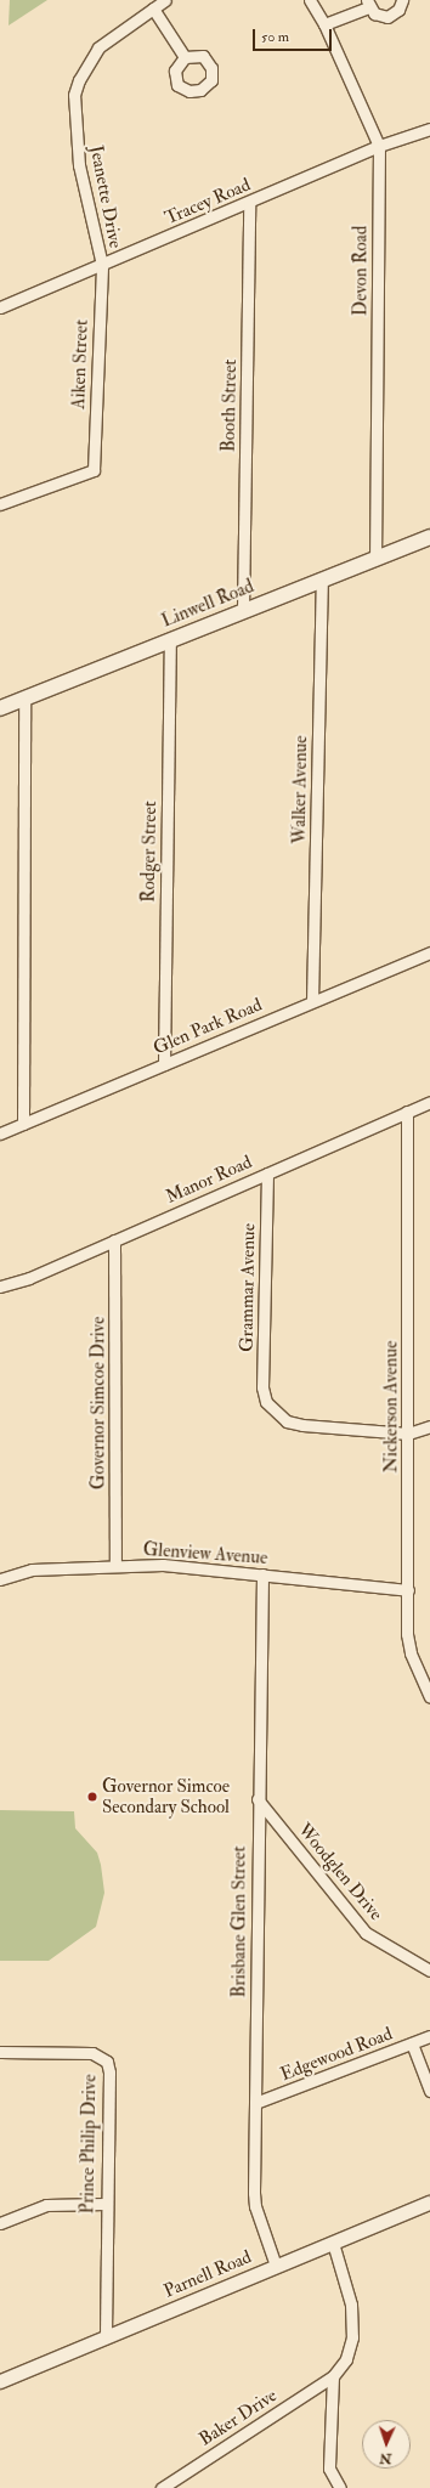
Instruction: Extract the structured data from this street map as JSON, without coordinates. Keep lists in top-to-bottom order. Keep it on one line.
{"streets":{"main road":["Linwell Road"],"street":["Jeanette Drive","Tracey Road","Devon Road","Aiken Street","Booth Street","Walker Avenue","Rodger Street","Glen Park Road","Manor Road","Grammar Avenue","Governor Simcoe Drive","Nickerson Avenue","Glenview Avenue","Woodglen Drive","Brisbane Glen Street","Edgewood Road","Prince Philip Drive","Parnell Road","Baker Drive"]},"crossings":[["Jeanette Drive","Tracey Road"],["Jeanette Drive","Aiken Street"],["Tracey Road","Devon Road"],["Tracey Road","Aiken Street"],["Tracey Road","Booth Street"],["Devon Road","Linwell Road"],["Booth Street","Linwell Road"],["Linwell Road","Walker Avenue"],["Linwell Road","Rodger Street"],["Walker Avenue","Glen Park Road"],["Rodger Street","Glen Park Road"],["Manor Road","Grammar Avenue"],["Manor Road","Governor Simcoe Drive"],["Manor Road","Nickerson Avenue"],["Grammar Avenue","Nickerson Avenue"],["Governor Simcoe Drive","Glenview Avenue"],["Nickerson Avenue","Glenview Avenue"],["Glenview Avenue","Brisbane Glen Street"],["Woodglen Drive","Brisbane Glen Street"],["Brisbane Glen Street","Edgewood Road"],["Brisbane Glen Street","Parnell Road"],["Prince Philip Drive","Parnell Road"]],"places":["Governor Simcoe Secondary School"],"scale_bar":"50 m","north":"bottom"}
